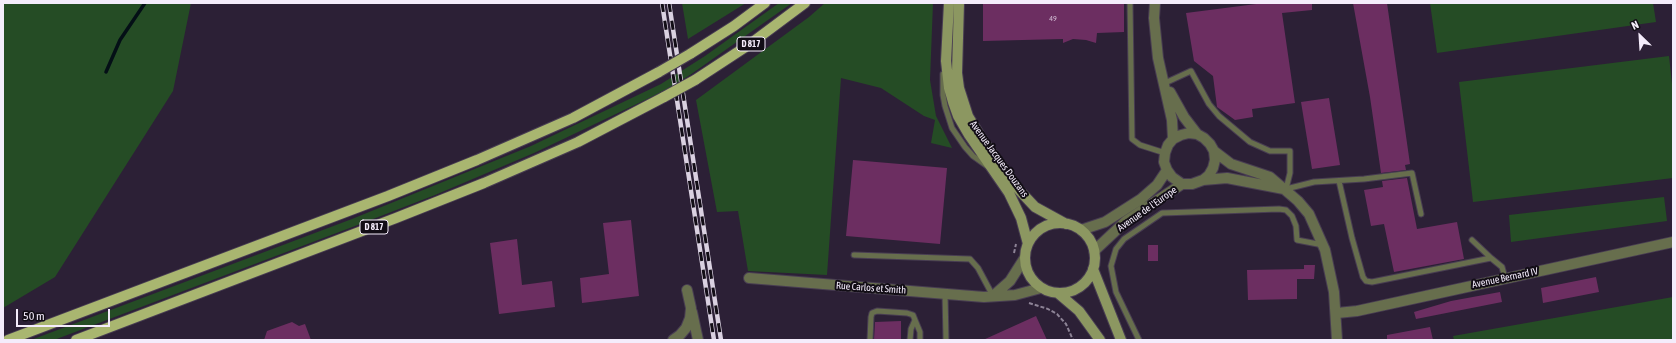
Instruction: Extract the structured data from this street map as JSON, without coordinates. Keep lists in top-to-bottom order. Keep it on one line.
{"streets":{"main road":["D 817","Avenue Jacques Douzans"],"street":["Avenue de l'Europe","Avenue Bernard IV","Rue Carlos et Smith"]},"crossings":[["Avenue Jacques Douzans","Avenue de l'Europe"],["Avenue Jacques Douzans","Rue Carlos et Smith"],["Avenue de l'Europe","Rue Carlos et Smith"]],"house_numbers":["49"],"scale_bar":"50 m","north":"top left"}
